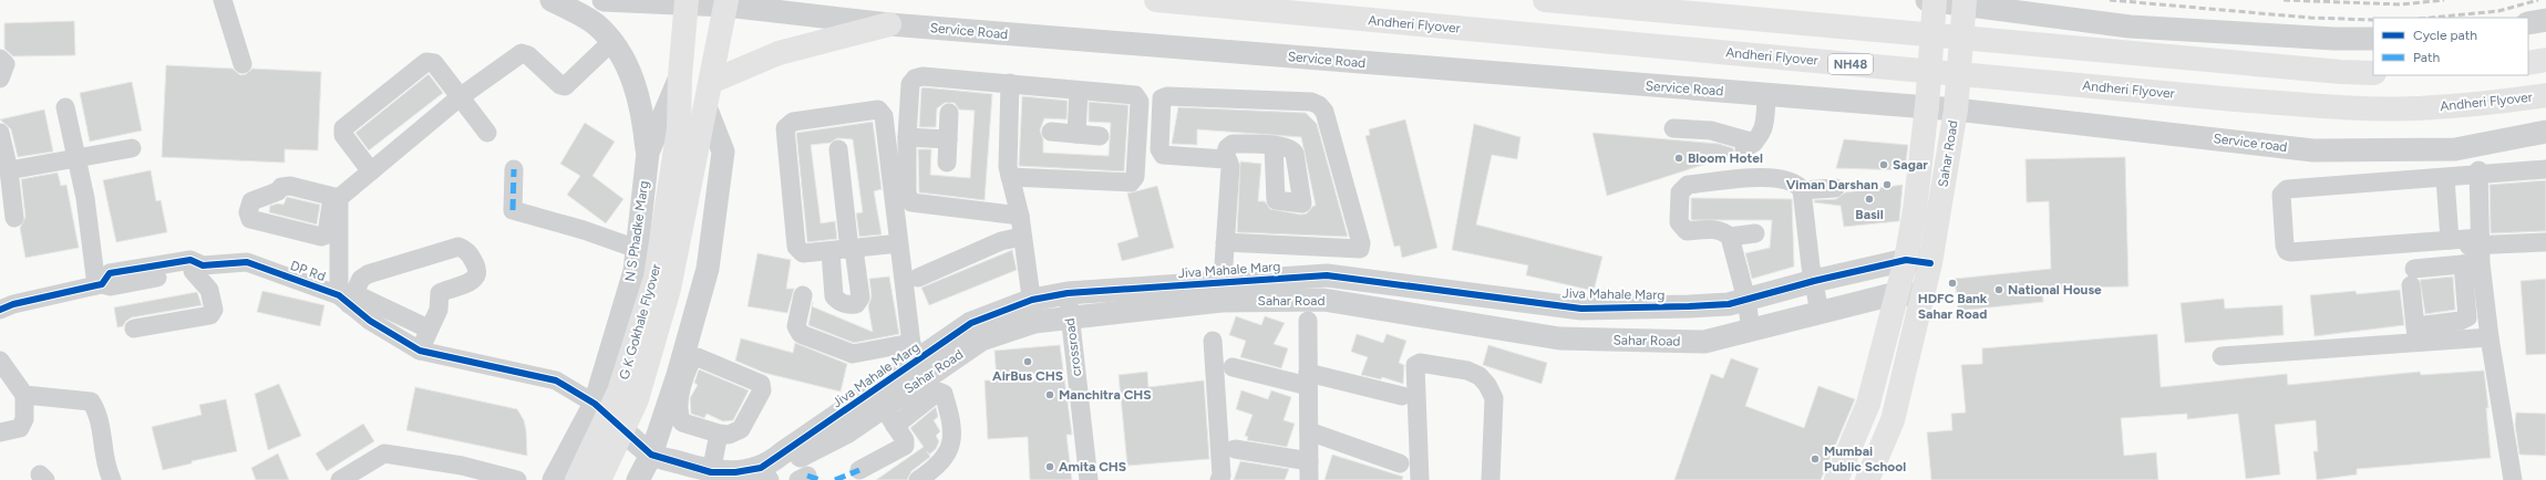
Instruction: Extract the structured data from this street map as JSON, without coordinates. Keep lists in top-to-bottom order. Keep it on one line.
{"streets":{"main road":["Andheri Flyover","NH48","Sahar Road","N S Phadke Marg","G K Gokhale Flyover"],"street":["Service Road","Service road","Jiva Mahale Marg","DP Rd","crossroad"]},"crossings":[["Service Road","Service road"],["Service Road","Sahar Road"],["Service Road","N S Phadke Marg"],["Service road","Sahar Road"],["Sahar Road","Jiva Mahale Marg"],["Sahar Road","crossroad"],["N S Phadke Marg","Jiva Mahale Marg"],["N S Phadke Marg","DP Rd"],["Jiva Mahale Marg","DP Rd"],["Jiva Mahale Marg","crossroad"]],"places":["Bloom Hotel","Sagar","Viman Darshan","Basil","HDFC Bank Sahar Road","National House","AirBus CHS","Manchitra CHS","Mumbai Public School","Amita CHS"],"legend":["Cycle path","Path"]}
